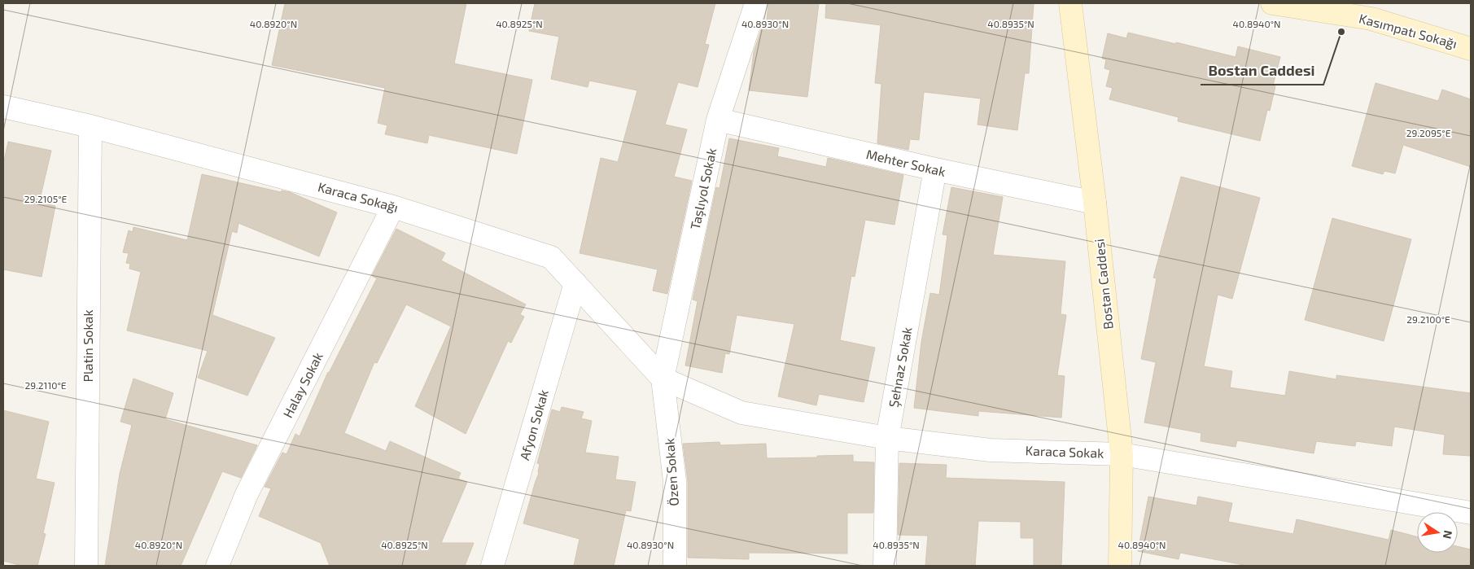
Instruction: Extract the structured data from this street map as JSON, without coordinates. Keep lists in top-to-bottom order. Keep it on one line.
{"streets":{"street":["Kasımpatı Sokağı","Mehter Sokak","Taşlıyol Sokak","Karaca Sokağı","Bostan Caddesi","Platin Sokak","Şehnaz Sokak","Halay Sokak","Afyon Sokak","Karaca Sokak","Özen Sokak"]},"crossings":[["Mehter Sokak","Taşlıyol Sokak"],["Mehter Sokak","Bostan Caddesi"],["Mehter Sokak","Şehnaz Sokak"],["Taşlıyol Sokak","Karaca Sokağı"],["Taşlıyol Sokak","Karaca Sokak"],["Taşlıyol Sokak","Özen Sokak"],["Karaca Sokağı","Platin Sokak"],["Karaca Sokağı","Halay Sokak"],["Karaca Sokağı","Afyon Sokak"],["Karaca Sokağı","Karaca Sokak"],["Karaca Sokağı","Özen Sokak"],["Bostan Caddesi","Karaca Sokak"],["Şehnaz Sokak","Karaca Sokak"],["Karaca Sokak","Özen Sokak"]],"places":["Bostan Caddesi"],"north":"right","coordinates":["40.8920°N","40.8925°N","40.8930°N","40.8935°N","40.8940°N","29.2095°E","29.2105°E","29.2100°E","29.2110°E"]}
